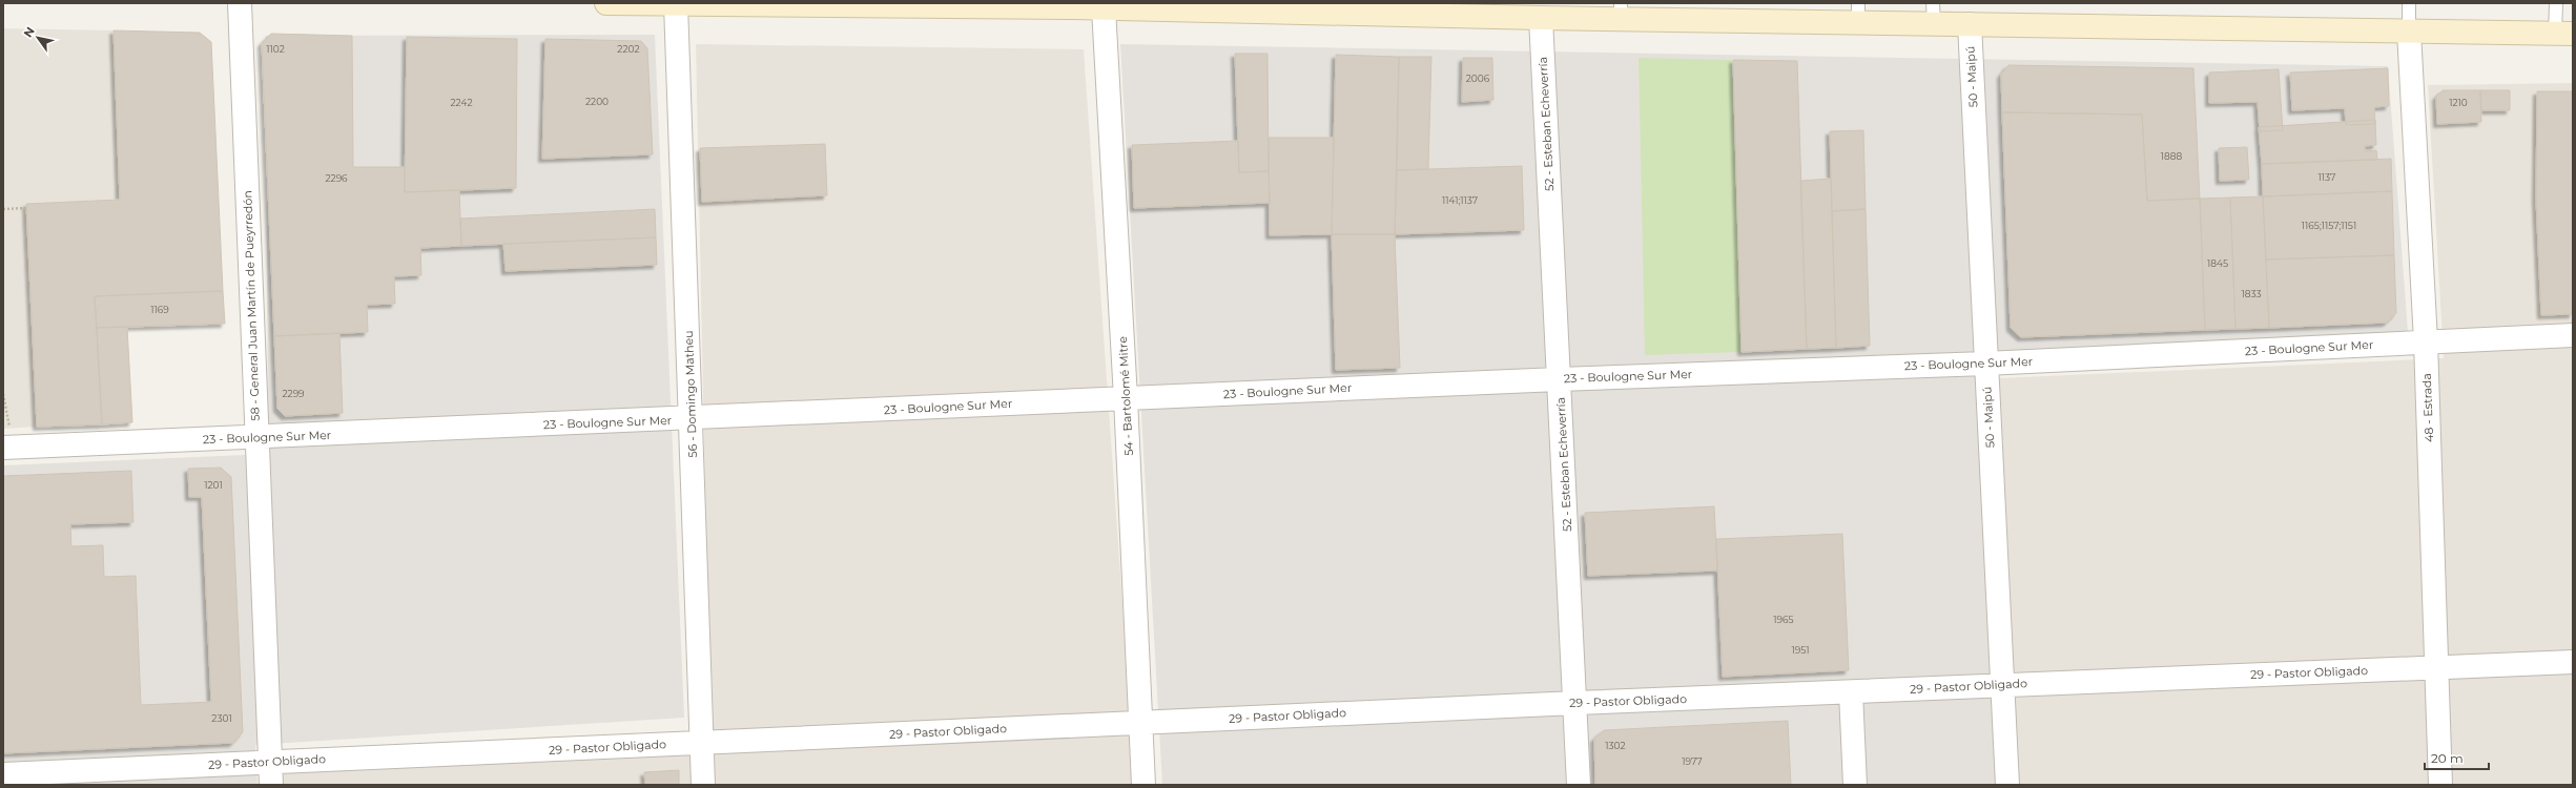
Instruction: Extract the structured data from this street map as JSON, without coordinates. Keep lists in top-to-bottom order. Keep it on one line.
{"streets":{"street":["50 - Maipú","52 - Esteban Echeverría","58 - General Juan Martín de Pueyrredón","23 - Boulogne Sur Mer","56 - Domingo Matheu","54 - Bartolomé Mitre","48 - Estrada","29 - Pastor Obligado"]},"crossings":[["50 - Maipú","23 - Boulogne Sur Mer"],["50 - Maipú","29 - Pastor Obligado"],["52 - Esteban Echeverría","23 - Boulogne Sur Mer"],["52 - Esteban Echeverría","29 - Pastor Obligado"],["58 - General Juan Martín de Pueyrredón","23 - Boulogne Sur Mer"],["58 - General Juan Martín de Pueyrredón","29 - Pastor Obligado"],["23 - Boulogne Sur Mer","56 - Domingo Matheu"],["23 - Boulogne Sur Mer","54 - Bartolomé Mitre"],["23 - Boulogne Sur Mer","48 - Estrada"],["56 - Domingo Matheu","29 - Pastor Obligado"],["54 - Bartolomé Mitre","29 - Pastor Obligado"],["48 - Estrada","29 - Pastor Obligado"]],"house_numbers":["1102","2202","2006","2200","2242","1210","1888","1137","2296","1141;1137","1165;1157;1151","1845","1833","1169","2299","1201","1965","1951","2301","1302","1977"],"scale_bar":"20 m","north":"top left"}
